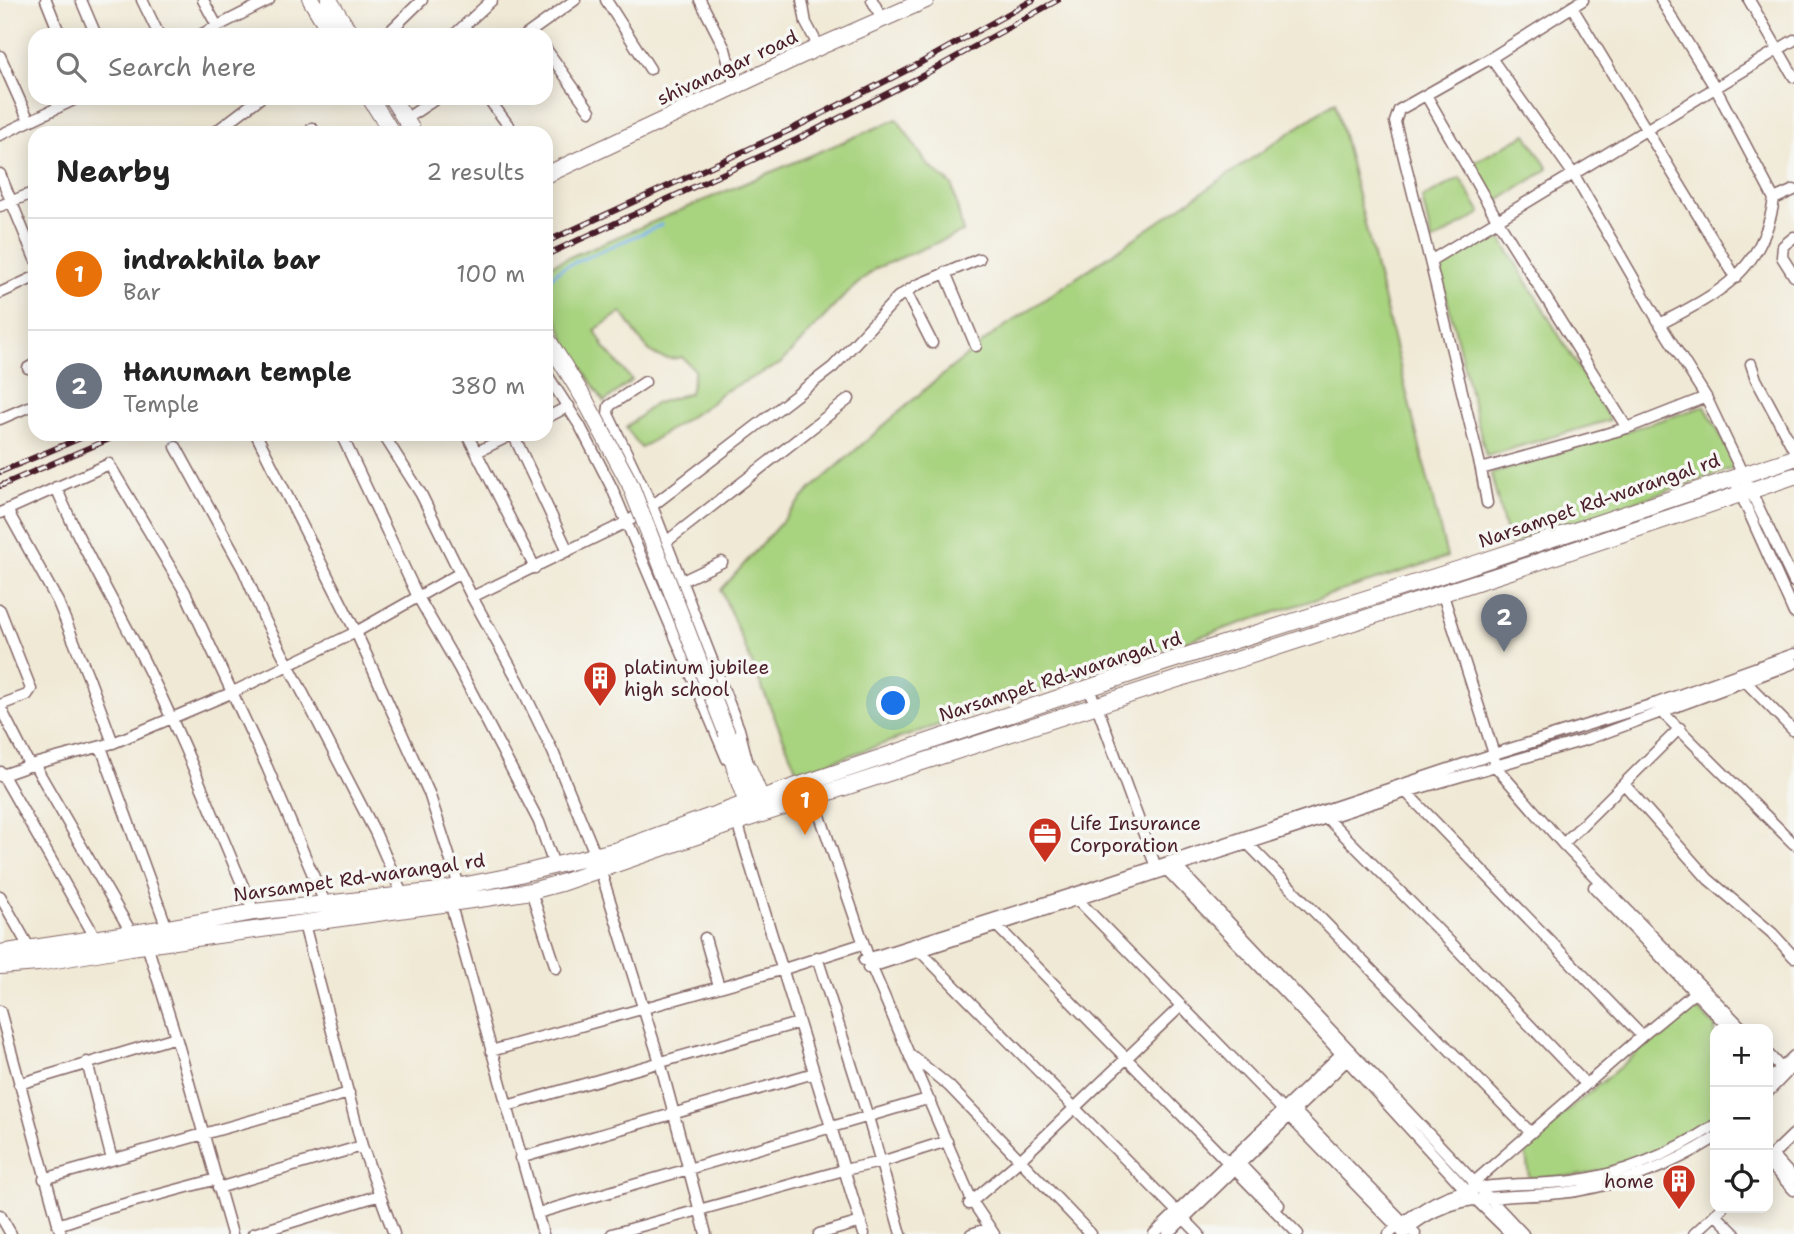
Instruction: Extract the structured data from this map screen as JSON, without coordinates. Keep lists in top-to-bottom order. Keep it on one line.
{"streets":{"main road":["shivanagar road","Narsampet Rd-warangal rd"]},"places":{"building":["platinum jubilee high school","home"],"office":["Life Insurance Corporation"]},"page":{"search":"Search here","heading":["Nearby","2 results"],"list":[{"mark":"1","name":"indrakhila bar","note":"Bar","value":"100 m"},{"mark":"2","name":"Hanuman temple","note":"Temple","value":"380 m"}],"pins":["2","1"],"map_buttons":["+","−"]}}
